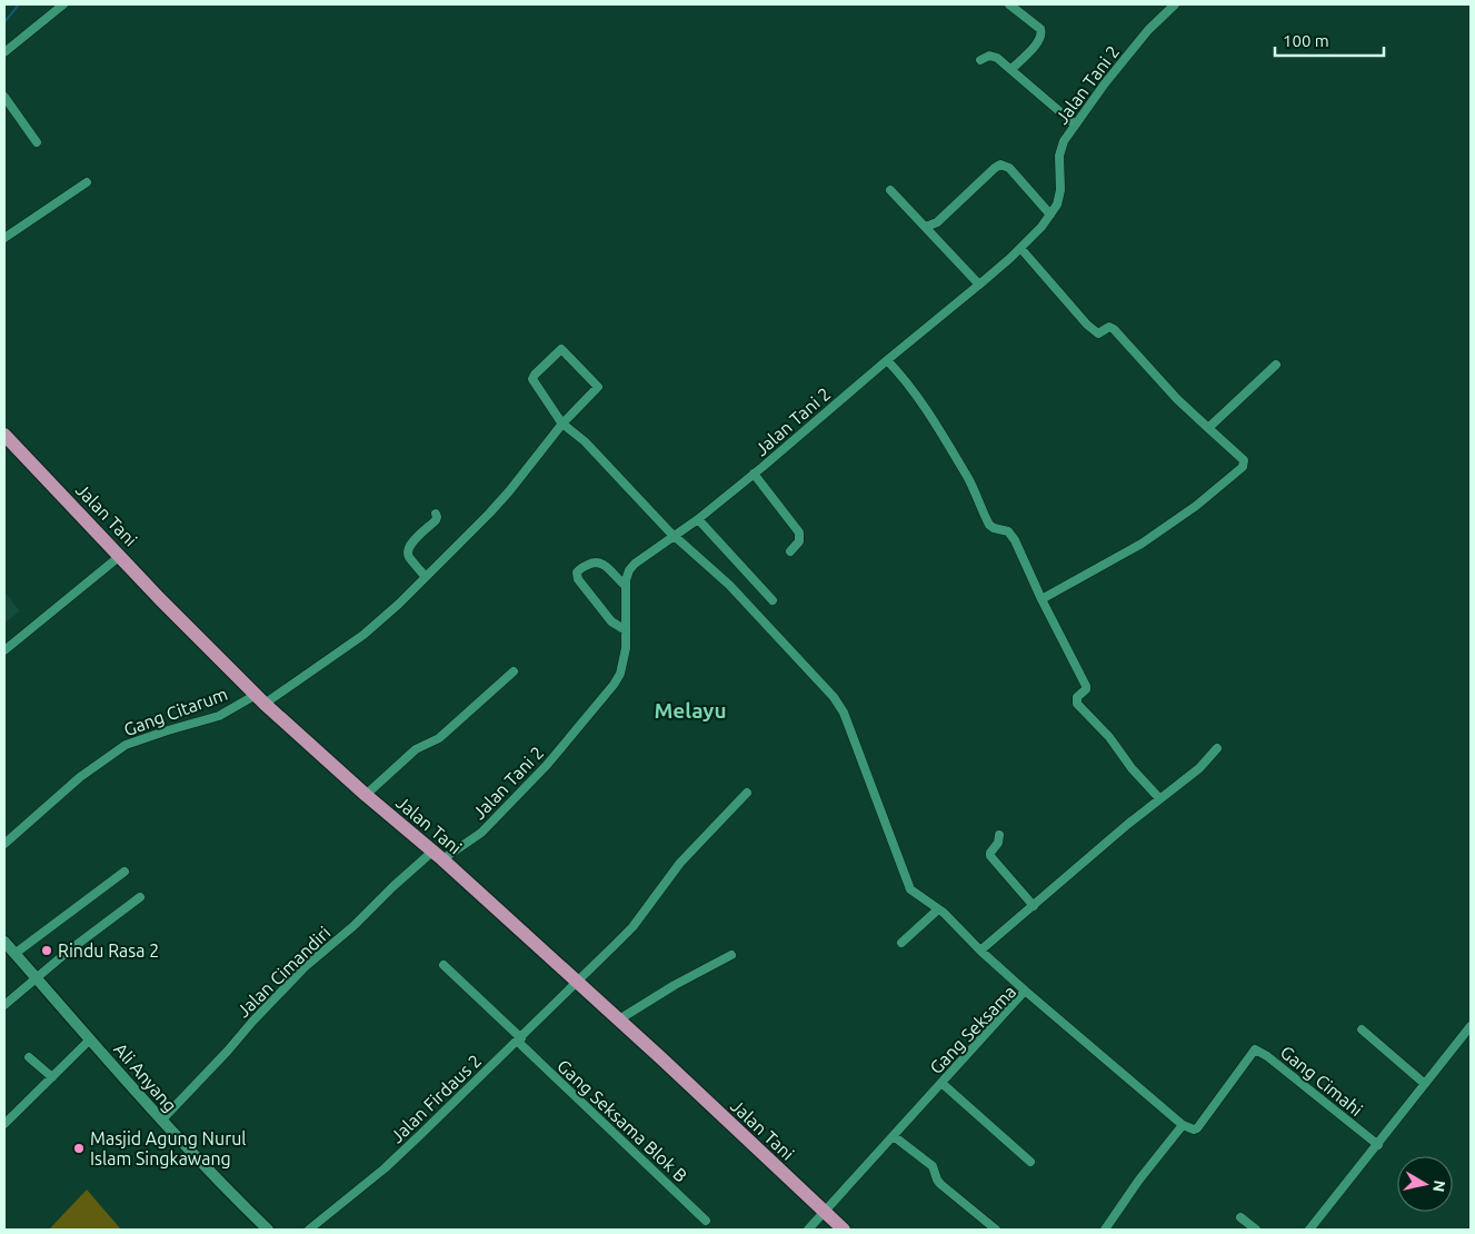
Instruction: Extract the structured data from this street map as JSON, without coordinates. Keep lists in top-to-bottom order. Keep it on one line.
{"streets":{"highway":["Jalan Tani"],"street":["Jalan Tani 2","Gang Citarum","Jalan Cimandiri","Gang Seksama","Ali Anyang","Gang Cimahi","Jalan Firdaus 2","Gang Seksama Blok B"]},"crossings":[["Jalan Tani 2","Jalan Tani"],["Jalan Tani 2","Jalan Cimandiri"],["Jalan Tani","Gang Citarum"],["Jalan Tani","Jalan Cimandiri"],["Jalan Tani","Gang Seksama"],["Jalan Tani","Jalan Firdaus 2"],["Jalan Cimandiri","Ali Anyang"],["Gang Seksama","Gang Cimahi"],["Jalan Firdaus 2","Gang Seksama Blok B"]],"districts":["Melayu"],"places":["Rindu Rasa 2","Masjid Agung Nurul Islam Singkawang"],"scale_bar":"100 m","north":"right"}
